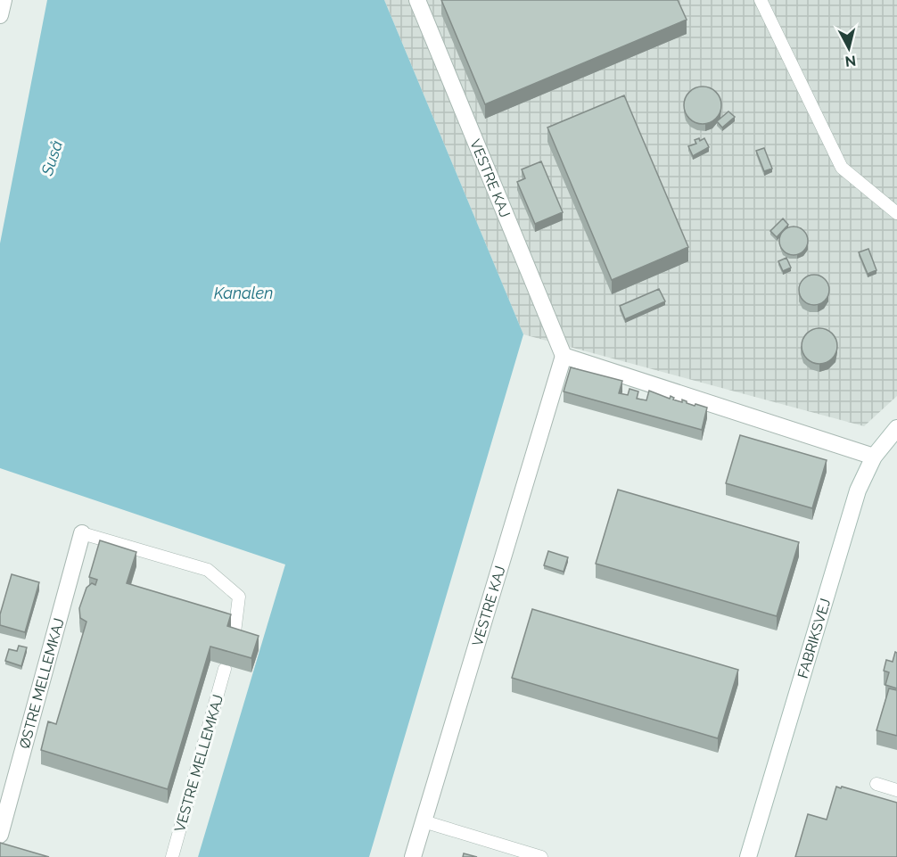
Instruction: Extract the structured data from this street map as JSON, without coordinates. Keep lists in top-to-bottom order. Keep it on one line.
{"streets":{"street":["VESTRE KAJ","FABRIKSVEJ","ØSTRE MELLEMKAJ"],"lane":["VESTRE MELLEMKAJ"]},"water":["Suså","Kanalen"],"north":"bottom"}
